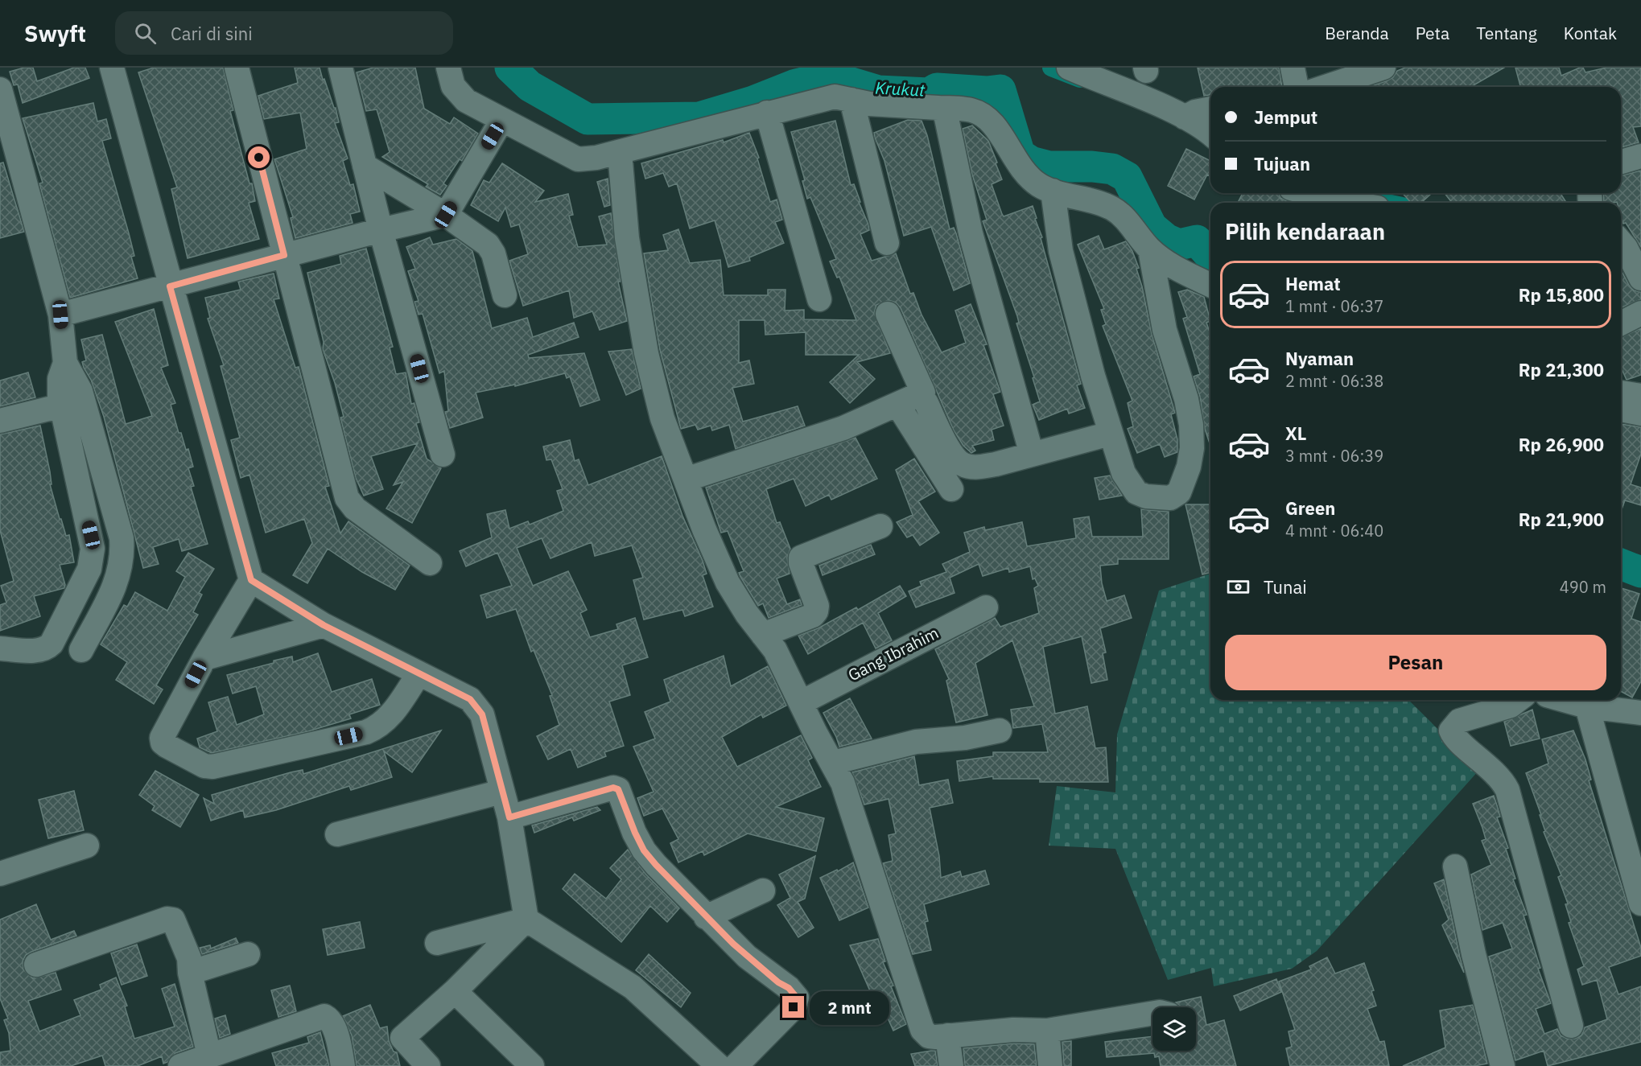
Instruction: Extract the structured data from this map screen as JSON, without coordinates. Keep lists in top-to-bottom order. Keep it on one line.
{"streets":{"street":["Gang Ibrahim"]},"water":["Krukut"],"page":{"header":"Swyft","search":"Cari di sini","nav":["Beranda","Peta","Tentang","Kontak"],"banner":["Jemput","Tujuan"],"heading":"Pilih kendaraan","list":[{"name":"Hemat","note":"1 mnt · 06:37","value":"Rp 15,800"},{"name":"Nyaman","note":"2 mnt · 06:38","value":"Rp 21,300"},{"name":"XL","note":"3 mnt · 06:39","value":"Rp 26,900"},{"name":"Green","note":"4 mnt · 06:40","value":"Rp 21,900"}],"pay":["Tunai","490 m"],"buttons":"Pesan","bubble":"2 mnt"}}
